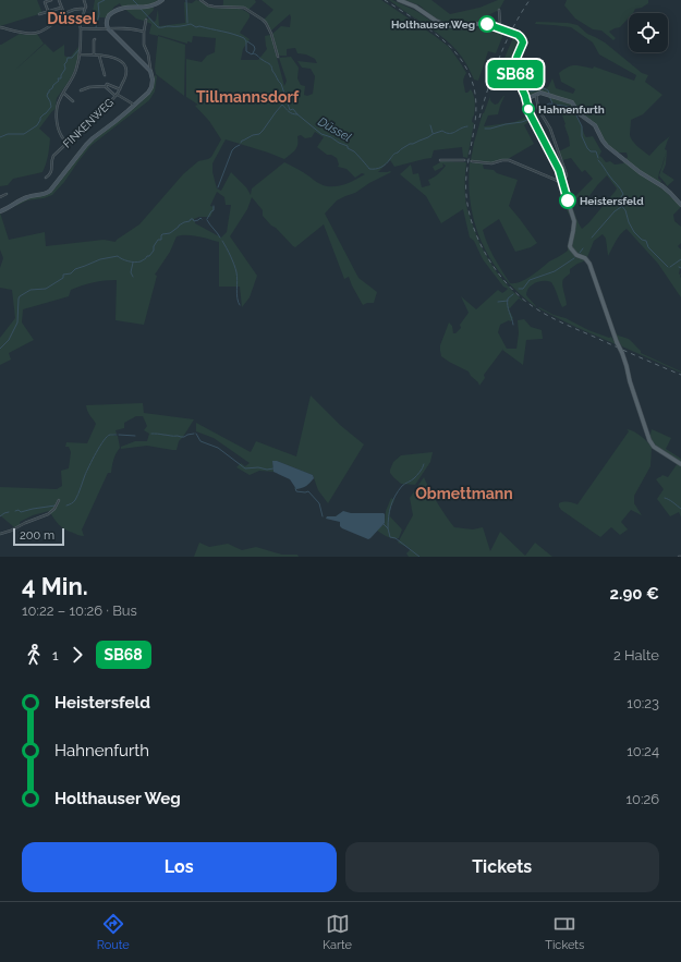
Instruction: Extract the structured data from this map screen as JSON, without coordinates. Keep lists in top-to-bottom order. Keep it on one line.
{"streets":{"street":["FINKENWEG"]},"districts":["Düssel","Tillmannsdorf","Obmettmann"],"water":["Düssel"],"places":["Holthauser Weg","Hahnenfurth","Heistersfeld"],"lines":["bus line SB68"],"scale_bar":"200 m","page":{"on_map":"SB68","scale":"200 m","heading":["4 Min.","10:22 – 10:26 · Bus","2.90 €"],"legs":["1","SB68","2 Halte"],"list":[{"name":"Heistersfeld","value":"10:23"},{"name":"Hahnenfurth","value":"10:24"},{"name":"Holthauser Weg","value":"10:26"}],"buttons":["Los","Tickets"],"tabs":["Route","Karte","Tickets"]}}
